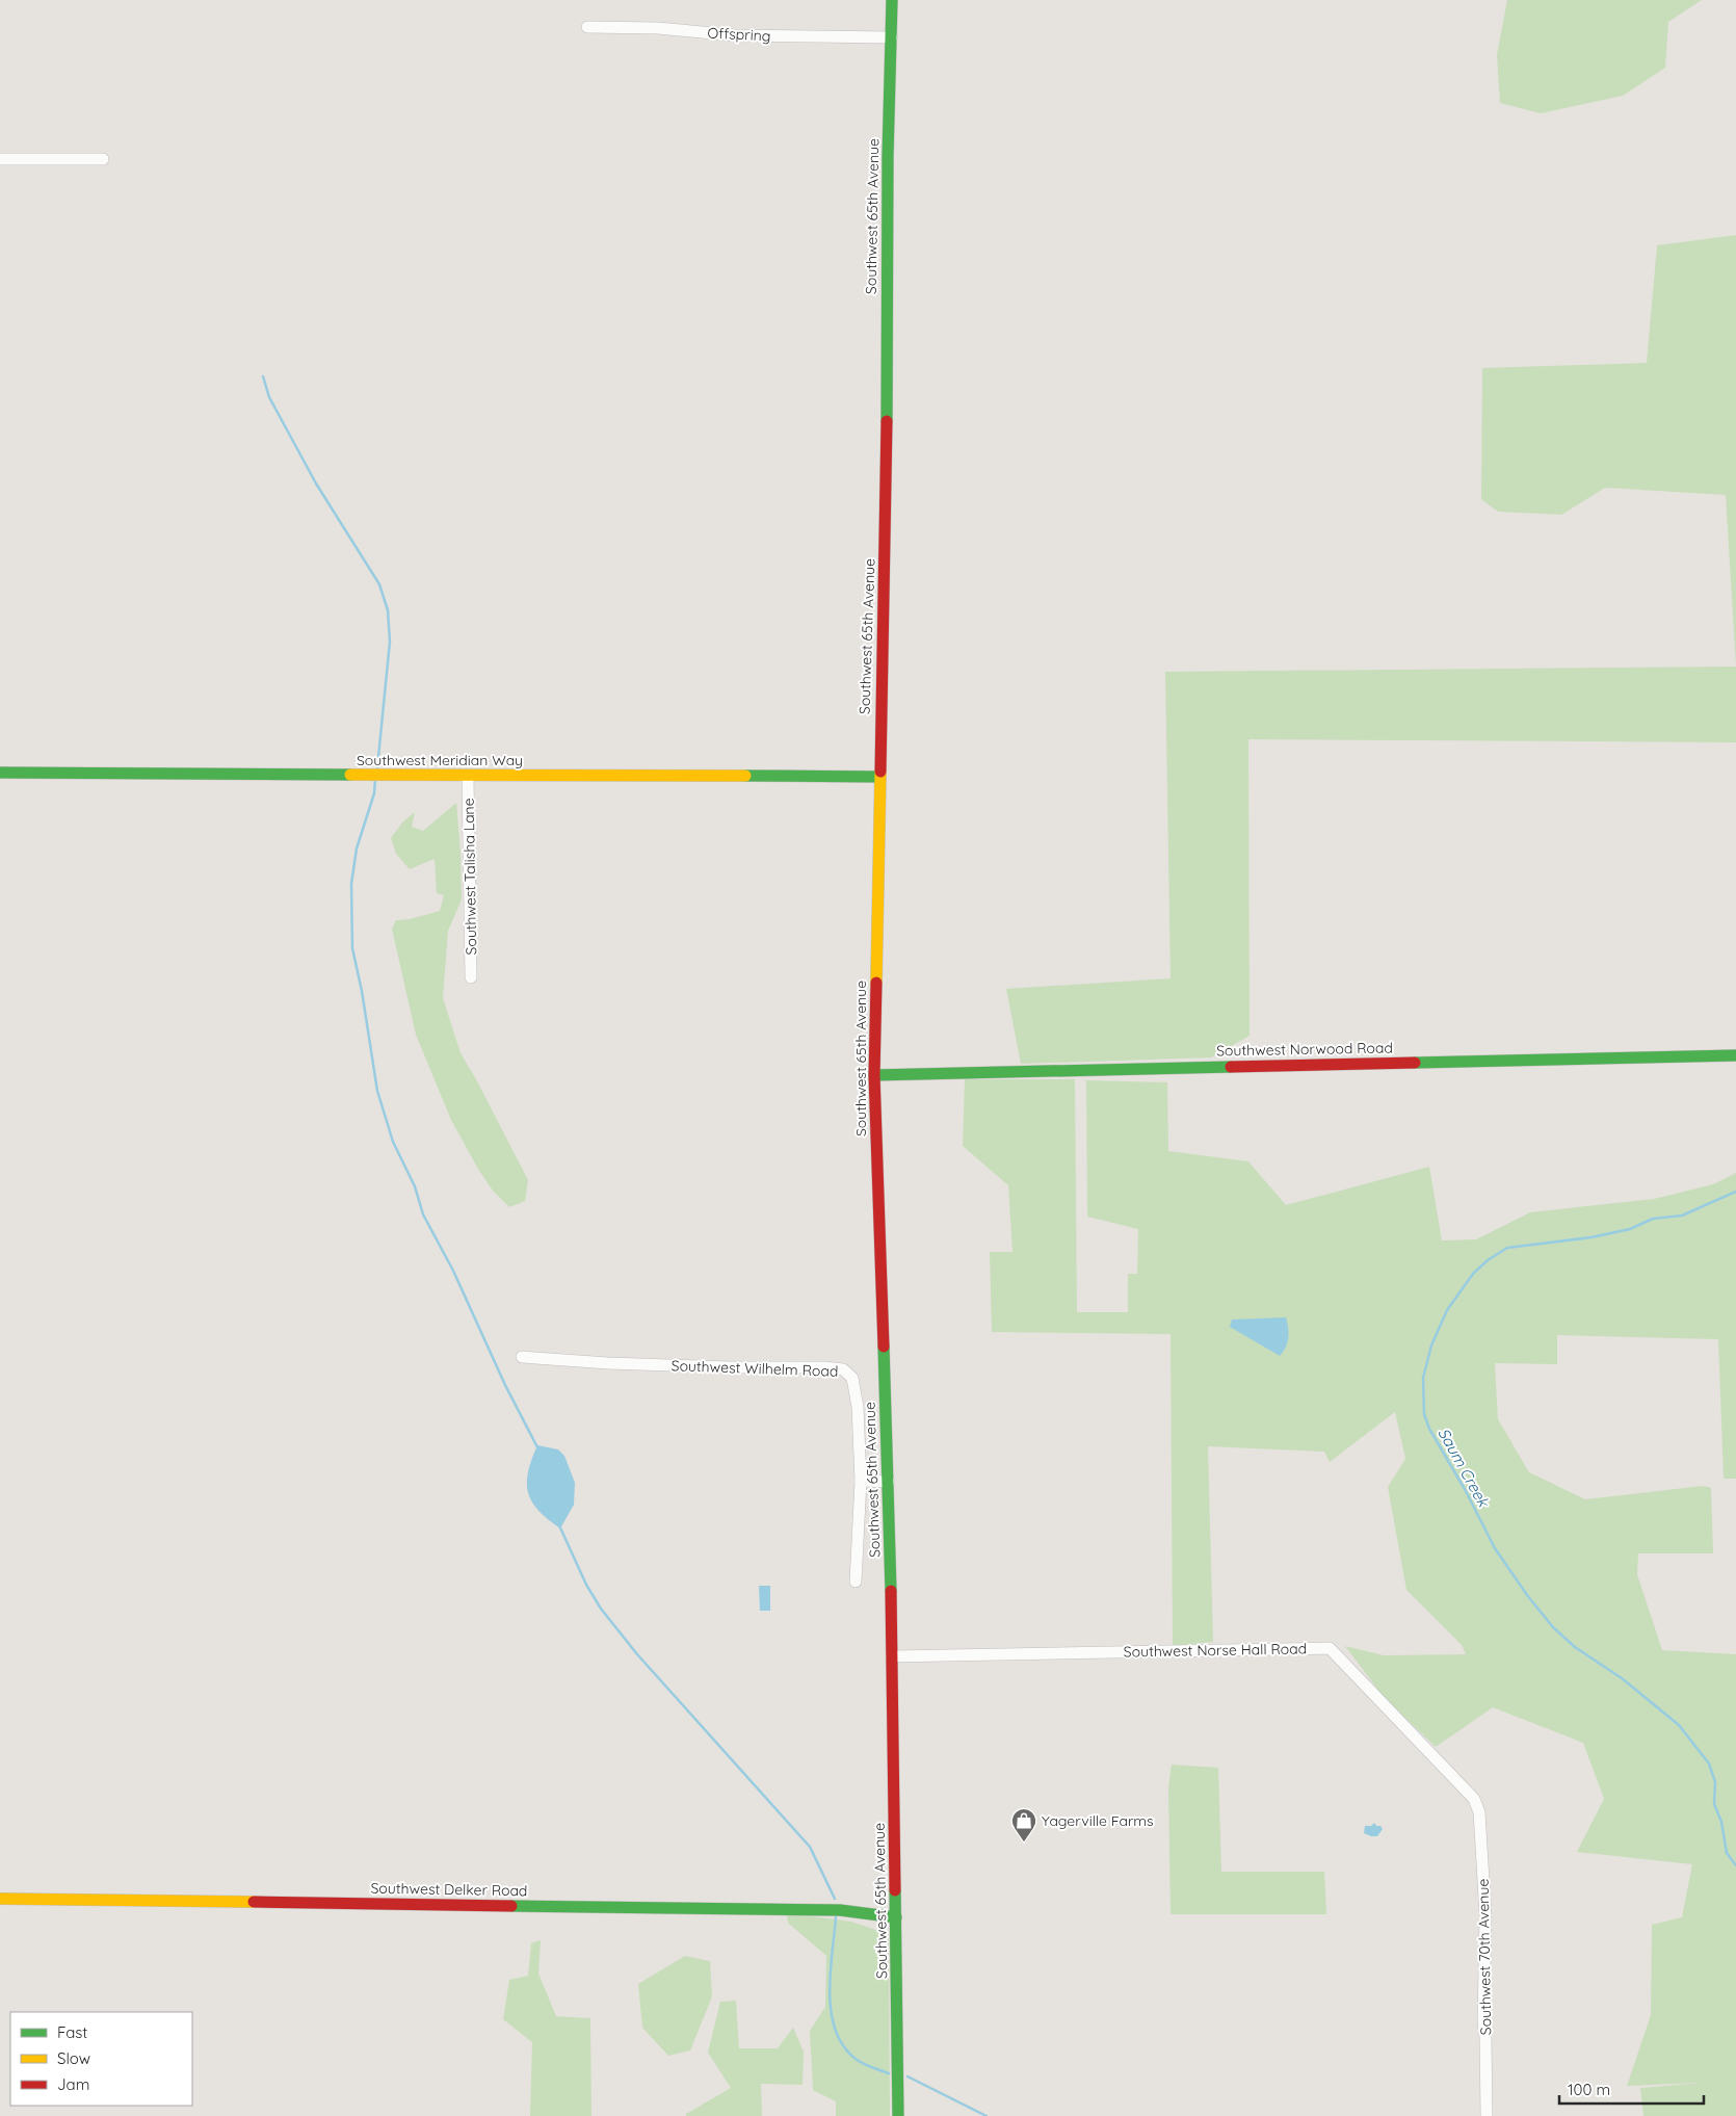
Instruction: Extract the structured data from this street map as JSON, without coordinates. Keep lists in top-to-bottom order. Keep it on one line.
{"streets":{"street":["Offspring","Southwest 65th Avenue","Southwest Meridian Way","Southwest Talisha Lane","Southwest Norwood Road","Southwest Wilhelm Road","Southwest Norse Hall Road","Southwest Delker Road","Southwest 70th Avenue"]},"crossings":[["Offspring","Southwest 65th Avenue"],["Southwest 65th Avenue","Southwest Meridian Way"],["Southwest 65th Avenue","Southwest Norwood Road"],["Southwest 65th Avenue","Southwest Norse Hall Road"],["Southwest 65th Avenue","Southwest Delker Road"],["Southwest Meridian Way","Southwest Talisha Lane"],["Southwest Norse Hall Road","Southwest 70th Avenue"]],"water":["Saum Creek"],"places":{"shop":["Yagerville Farms"]},"legend":["Fast","Slow","Jam"],"scale_bar":"100 m"}
